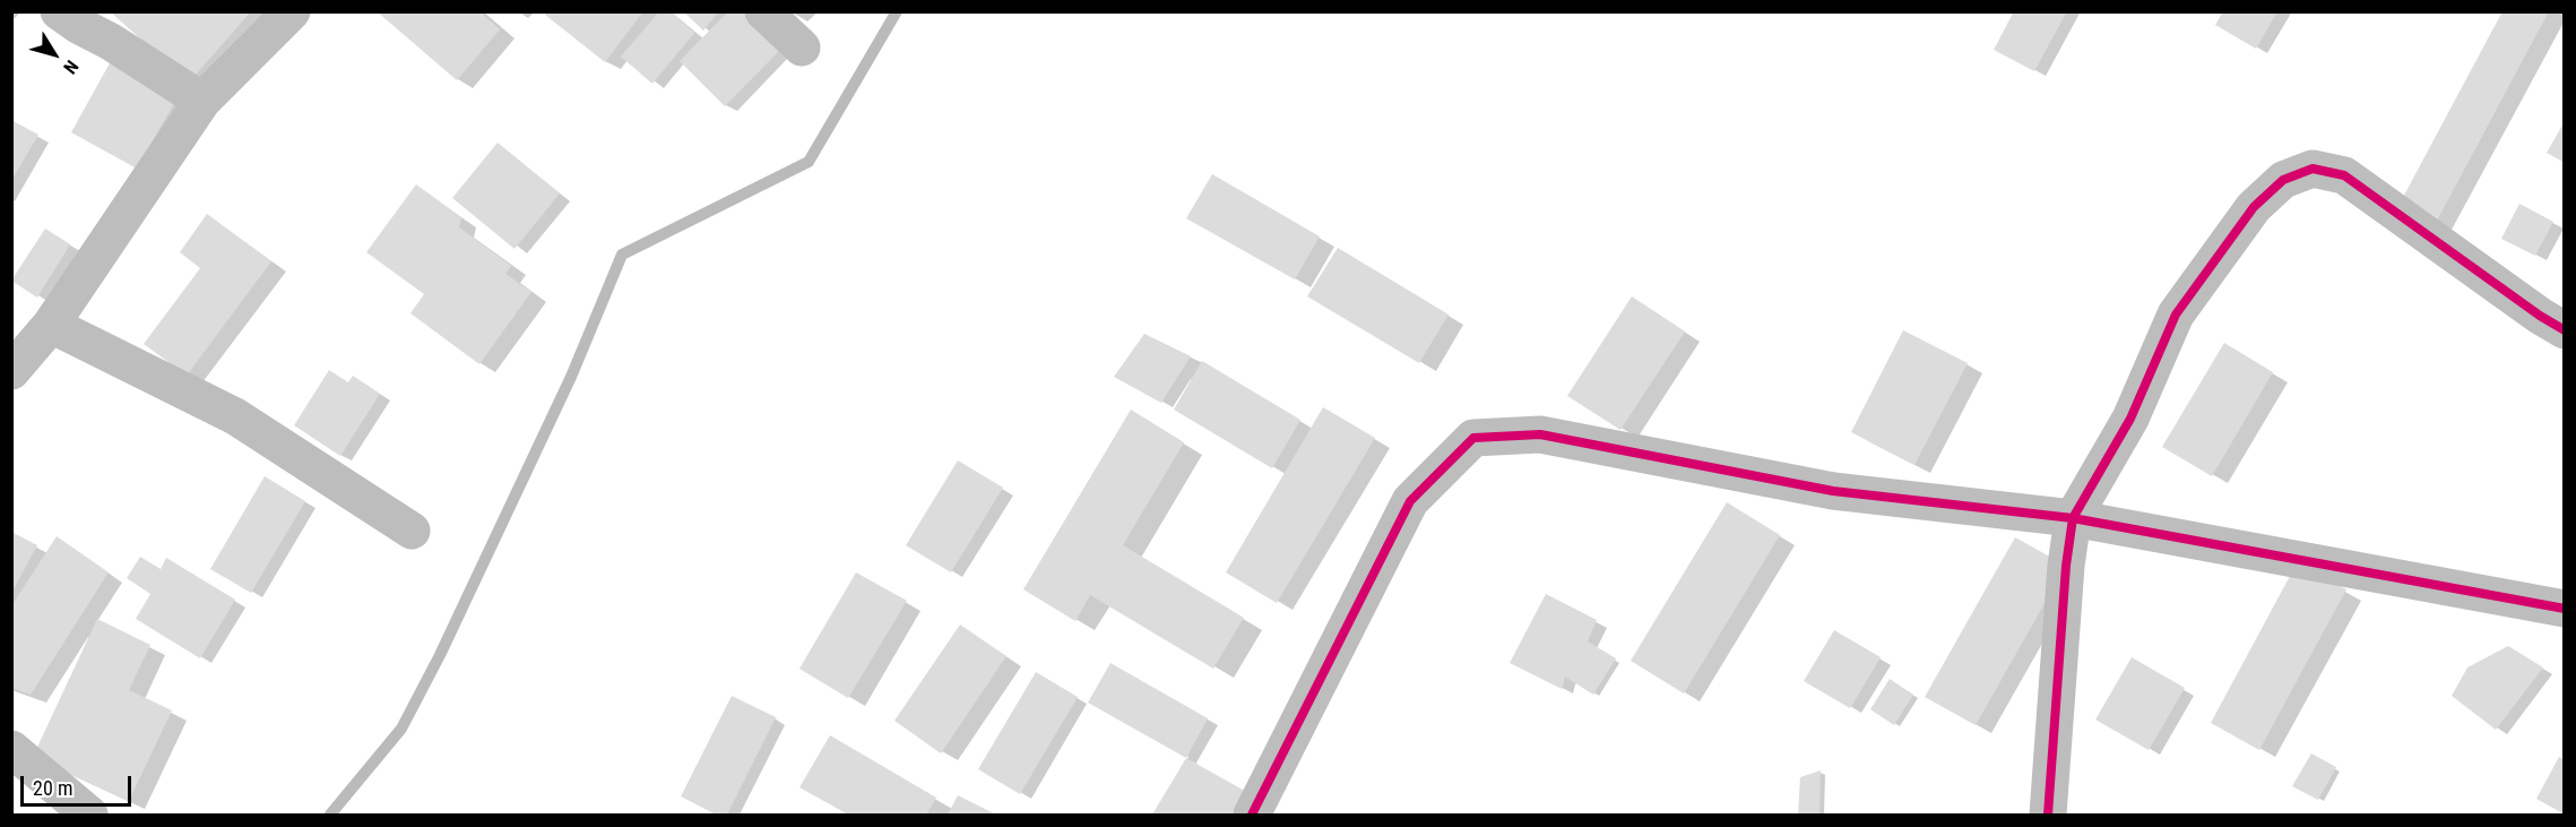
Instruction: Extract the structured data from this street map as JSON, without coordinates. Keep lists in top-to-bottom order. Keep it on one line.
{"scale_bar":"20 m","north":"bottom right"}
